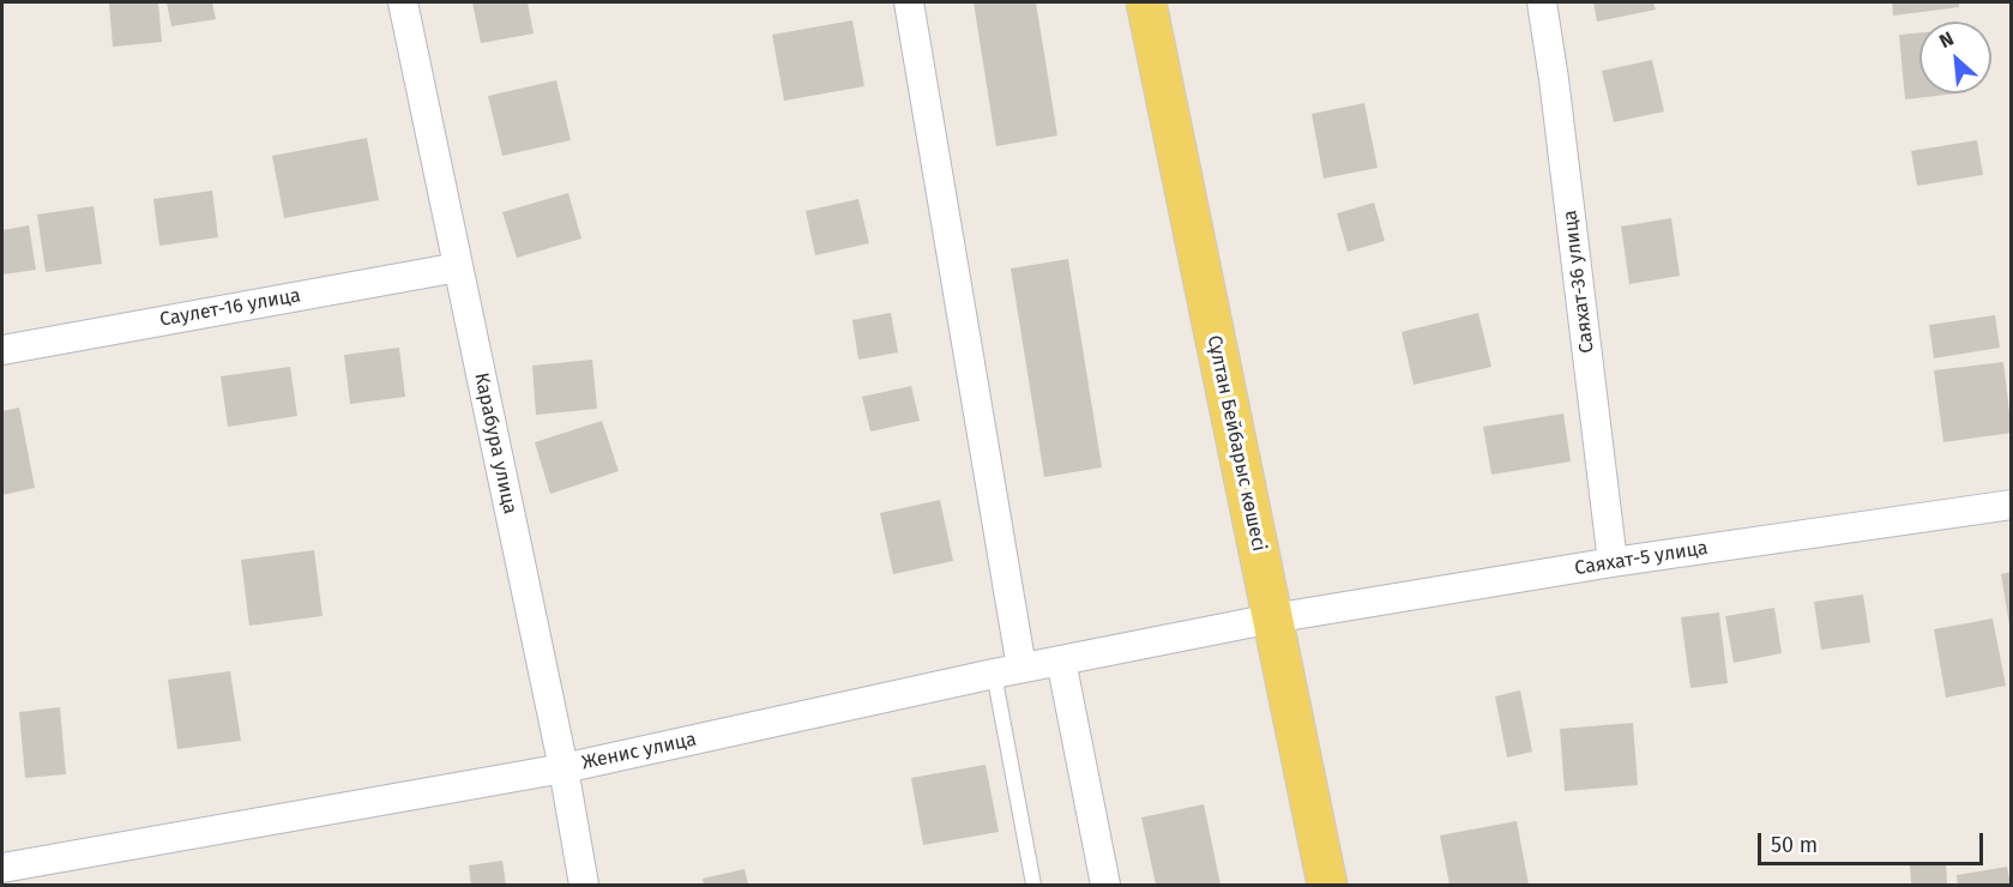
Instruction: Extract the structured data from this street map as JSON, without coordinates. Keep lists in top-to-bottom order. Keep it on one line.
{"streets":{"main road":["Сұлтан Бейбарыс көшесі"],"street":["Саяхат-36 улица","Саулет-16 улица","Карабура улица","Саяхат-5 улица","Женис улица"]},"crossings":[["Саяхат-36 улица","Саяхат-5 улица"],["Саулет-16 улица","Карабура улица"],["Карабура улица","Женис улица"],["Сұлтан Бейбарыс көшесі","Саяхат-5 улица"],["Сұлтан Бейбарыс көшесі","Женис улица"],["Саяхат-5 улица","Женис улица"]],"scale_bar":"50 m","north":"top left"}
